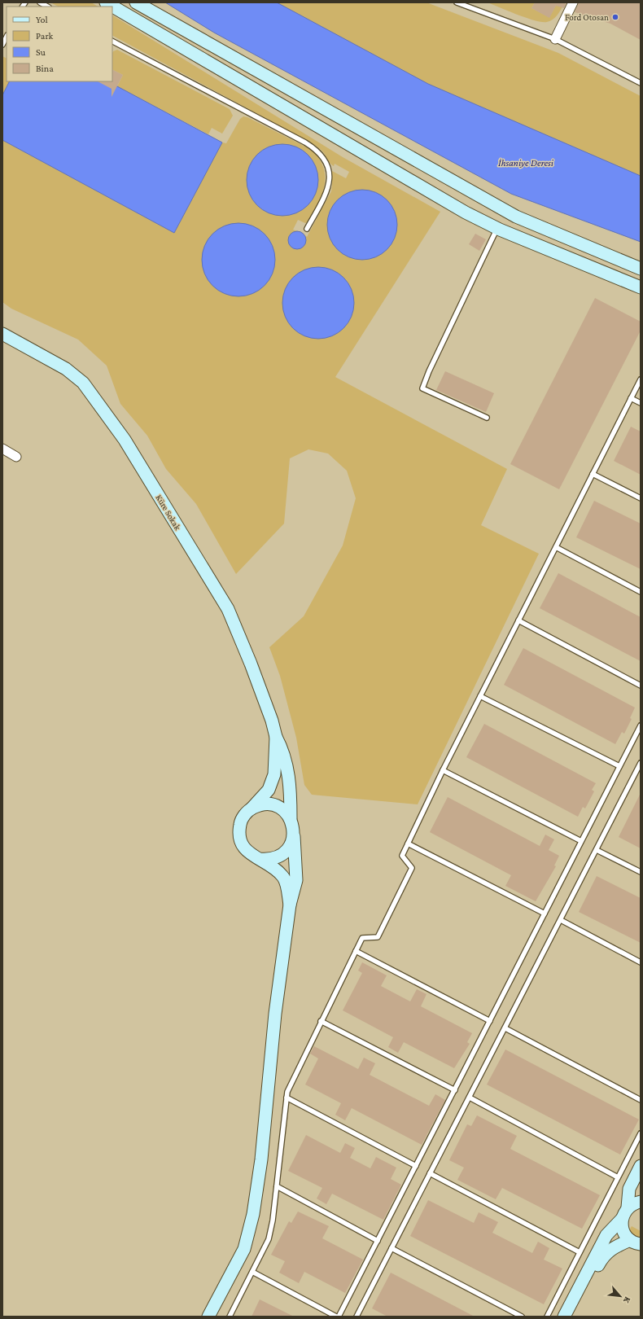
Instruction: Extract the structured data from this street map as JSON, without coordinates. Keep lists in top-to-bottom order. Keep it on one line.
{"streets":{"main road":["Küre Sokak"]},"water":["İhsaniye Deresi"],"places":["Ford Otosan"],"legend":["Yol","Park","Su","Bina"],"north":"bottom right"}
